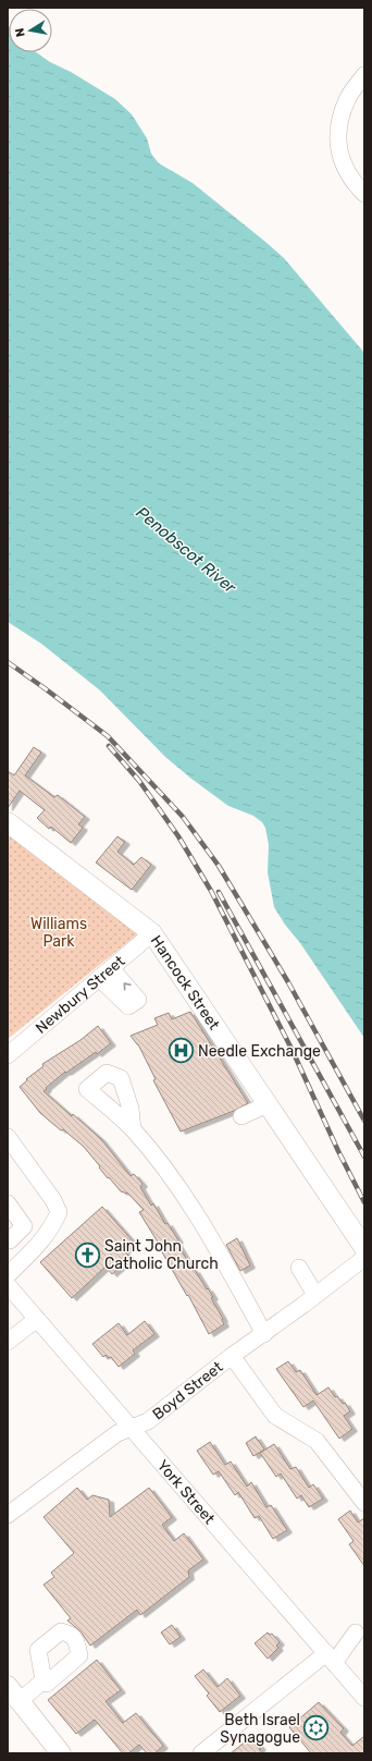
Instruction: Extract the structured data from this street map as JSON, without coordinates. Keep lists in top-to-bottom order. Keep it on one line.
{"streets":{"main road":["Hancock Street"],"street":["Newbury Street","Boyd Street","York Street"]},"crossings":[["Hancock Street","Newbury Street"],["Boyd Street","York Street"]],"water":["Penobscot River"],"parks":["Williams Park"],"places":{"hospital":["Needle Exchange"],"church":["Saint John Catholic Church"],"synagogue":["Beth Israel Synagogue"]},"north":"left"}
